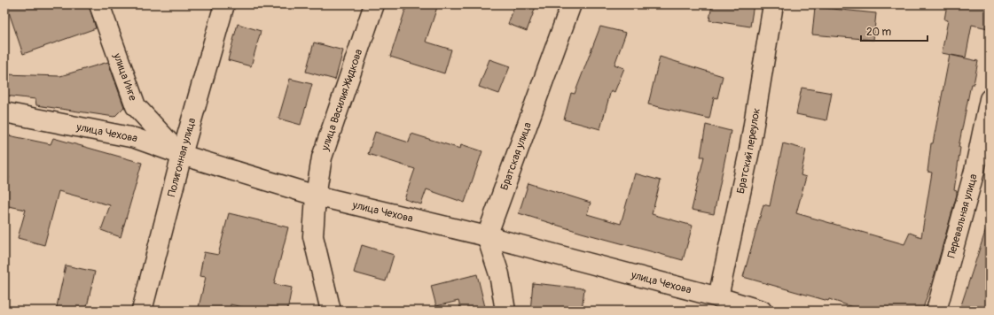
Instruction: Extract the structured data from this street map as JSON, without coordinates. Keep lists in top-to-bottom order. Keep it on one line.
{"streets":{"street":["улица Инге","улица Василия Жидкова","улица Чехова","Братский переулок","Братская улица","Полигонная улица","Перевальная улица"]},"crossings":[["улица Инге","улица Чехова"],["улица Инге","Полигонная улица"],["улица Василия Жидкова","улица Чехова"],["улица Чехова","Братский переулок"],["улица Чехова","Братская улица"],["улица Чехова","Полигонная улица"]],"scale_bar":"20 m"}
